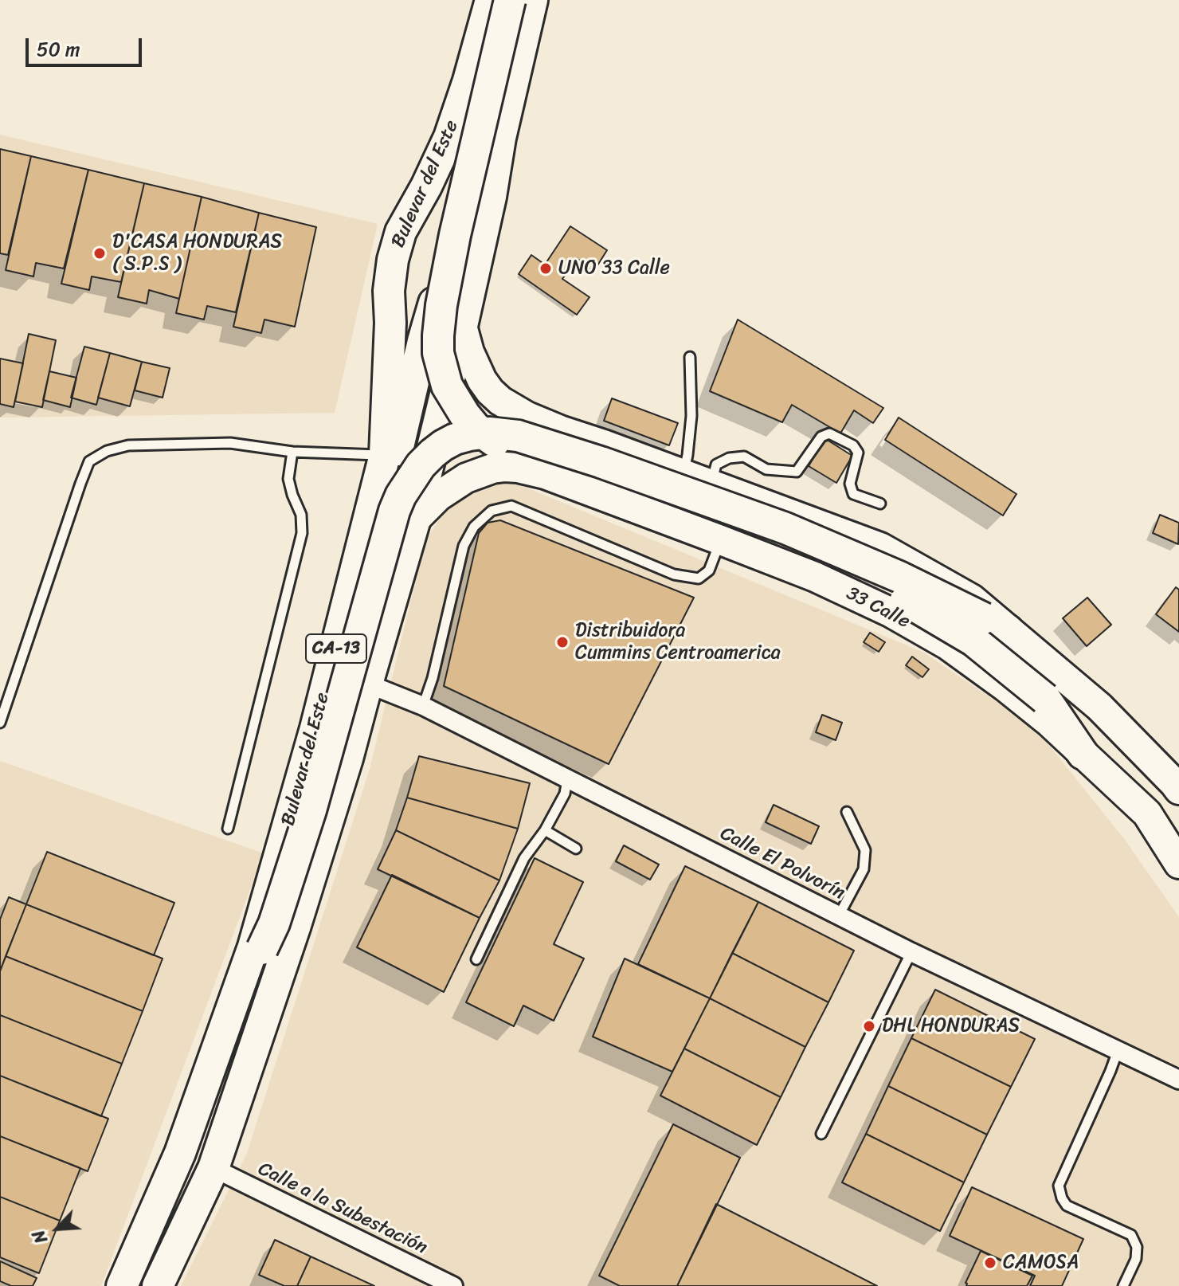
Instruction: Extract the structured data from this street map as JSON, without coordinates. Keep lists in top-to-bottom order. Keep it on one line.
{"streets":{"highway":["Bulevar del Este","CA-13"],"main road":["33 Calle"],"street":["Calle El Polvorín","Calle a la Subestación"]},"crossings":[["Bulevar del Este","33 Calle"],["Bulevar del Este","Calle El Polvorín"],["Bulevar del Este","Calle a la Subestación"]],"places":["D'CASA HONDURAS ( S.P.S )","UNO 33 Calle","Distribuidora Cummins Centroamerica","DHL HONDURAS","CAMOSA"],"scale_bar":"50 m","north":"bottom left"}
